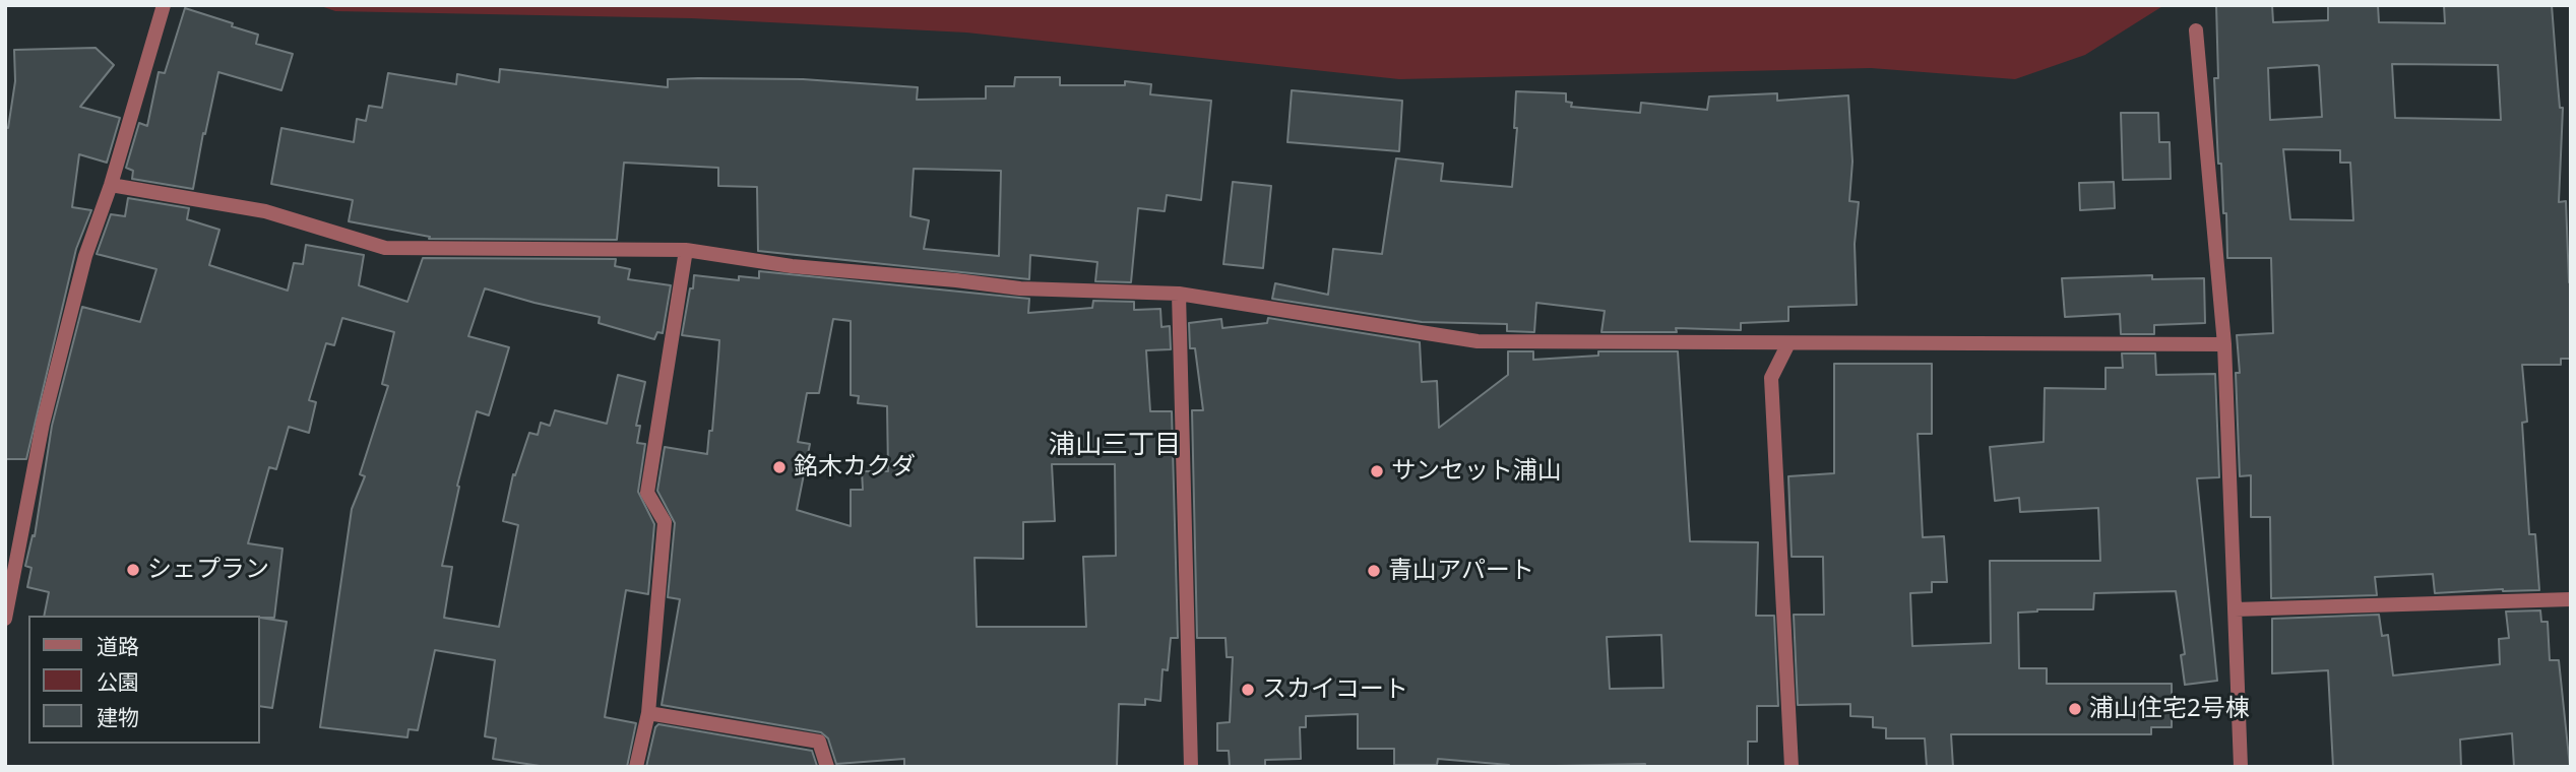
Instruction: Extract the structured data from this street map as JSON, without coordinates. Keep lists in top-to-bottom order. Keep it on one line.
{"districts":["浦山三丁目"],"places":["銘木カクダ","サンセット浦山","シェプラン","青山アパート","スカイコート","浦山住宅2号棟"],"legend":["道路","公園","建物"]}
